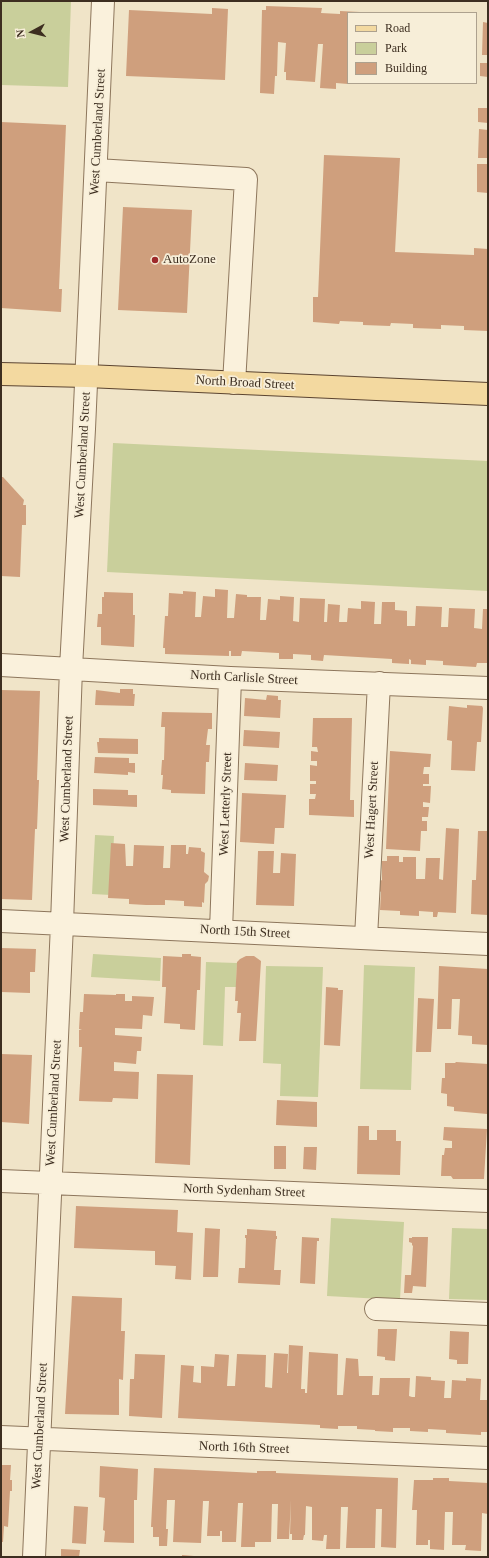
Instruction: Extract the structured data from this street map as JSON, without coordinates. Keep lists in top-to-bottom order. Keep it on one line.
{"streets":{"main road":["North Broad Street"],"street":["West Cumberland Street","North Carlisle Street","West Letterly Street","West Hagert Street","North 15th Street","North Sydenham Street","North 16th Street"]},"crossings":[["West Cumberland Street","North Broad Street"],["West Cumberland Street","North Carlisle Street"],["West Cumberland Street","North 15th Street"],["West Cumberland Street","North Sydenham Street"],["West Cumberland Street","North 16th Street"],["North Carlisle Street","West Letterly Street"],["North Carlisle Street","West Hagert Street"],["West Letterly Street","North 15th Street"],["West Hagert Street","North 15th Street"]],"places":["AutoZone"],"legend":["Road","Park","Building"],"north":"left"}
